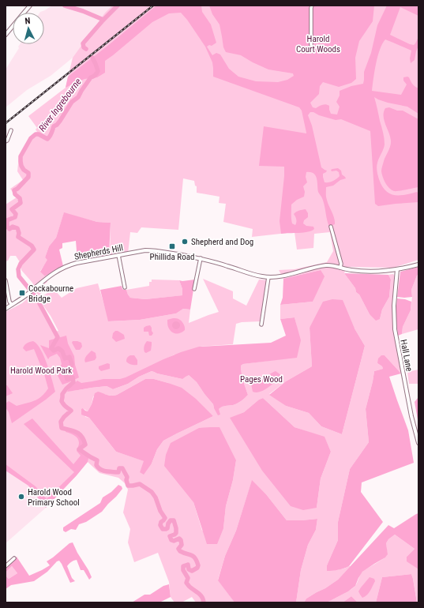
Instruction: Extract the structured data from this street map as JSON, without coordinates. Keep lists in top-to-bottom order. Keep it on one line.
{"streets":{"street":["Shepherds Hill","Hall Lane"]},"crossings":[["Shepherds Hill","Hall Lane"]],"water":["River Ingrebourne"],"parks":["Harold Court Woods","Harold Wood Park","Pages Wood"],"places":{"other":["Shepherd and Dog","Harold Wood Primary School"],"transit":["Phillida Road","Cockabourne Bridge"]},"north":"top"}
